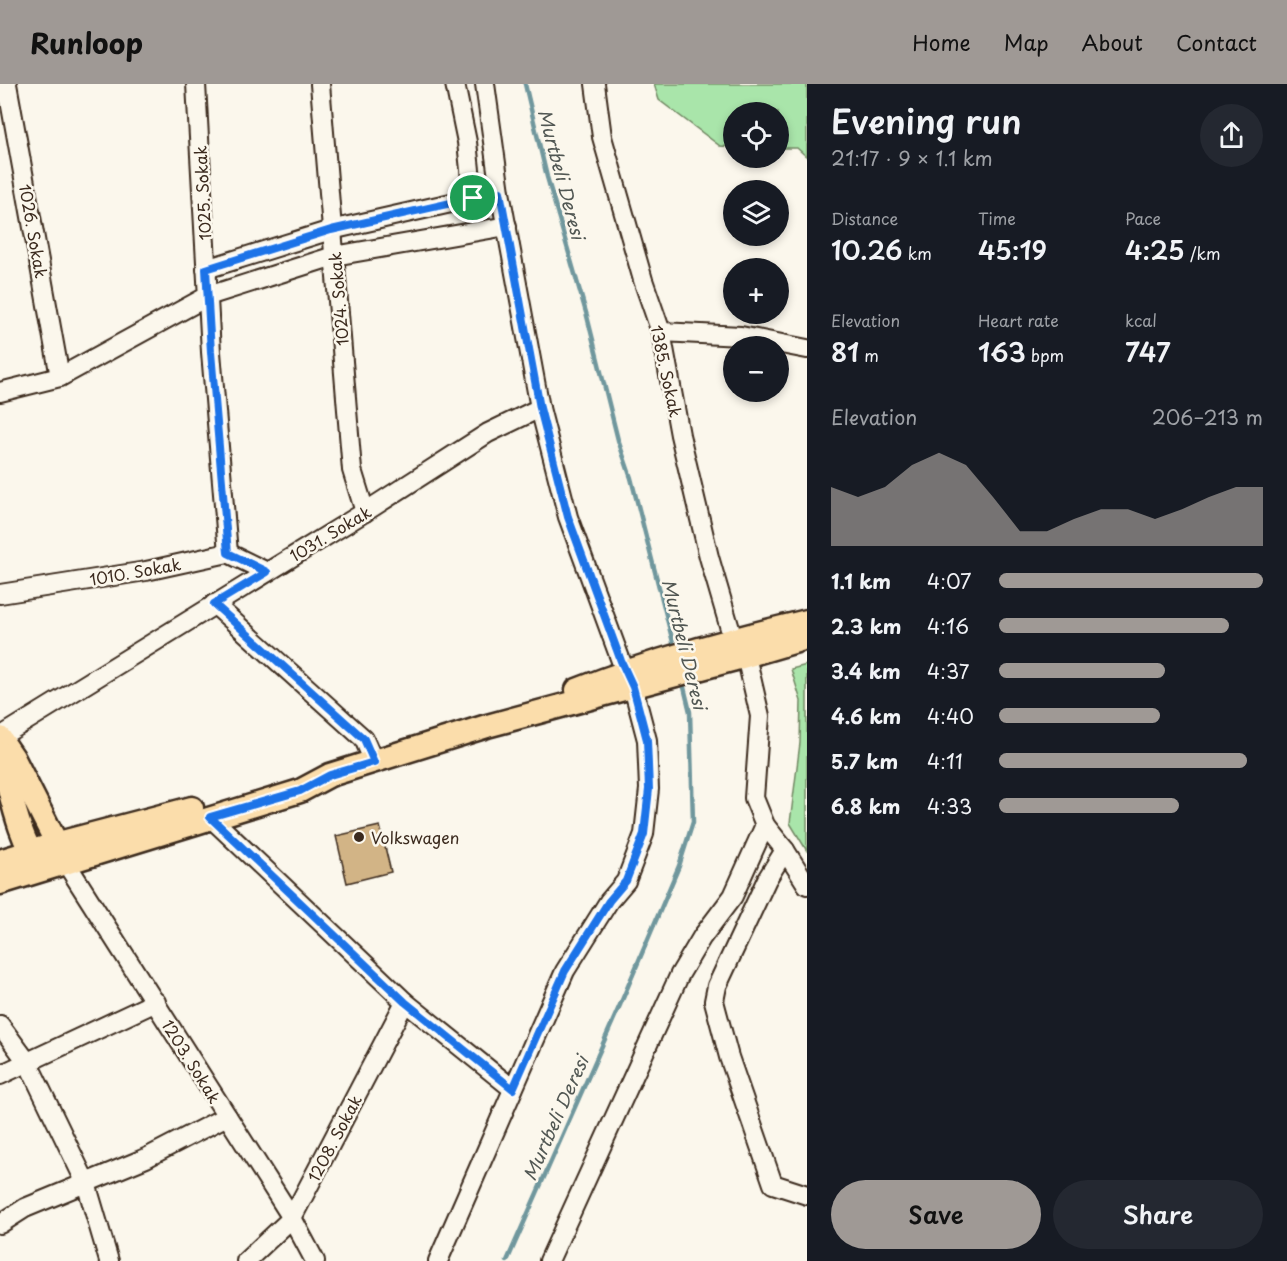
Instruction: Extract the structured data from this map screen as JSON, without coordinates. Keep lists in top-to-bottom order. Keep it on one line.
{"streets":{"street":["1025. Sokak","1026. Sokak","1024. Sokak","1385. Sokak","1031. Sokak","1010. Sokak","1203. Sokak","1208. Sokak"]},"crossings":[["1025. Sokak","1010. Sokak"],["1024. Sokak","1031. Sokak"],["1203. Sokak","1208. Sokak"]],"water":["Murtbeli Deresi"],"places":["Volkswagen"],"page":{"header":"Runloop","nav":["Home","Map","About","Contact"],"heading":["Evening run","21:17 · 9 × 1.1 km"],"map_buttons":["+","−"],"stats":[["Distance","10.26 km"],["Time","45:19"],["Pace","4:25 /km"],["Elevation","81 m"],["Heart rate","163 bpm"],["kcal","747"]],"chart":["Elevation","206–213 m"],"list":[{"name":"1.1 km","note":"4:07"},{"name":"2.3 km","note":"4:16"},{"name":"3.4 km","note":"4:37"},{"name":"4.6 km","note":"4:40"},{"name":"5.7 km","note":"4:11"},{"name":"6.8 km","note":"4:33"}],"buttons":["Save","Share"]}}
